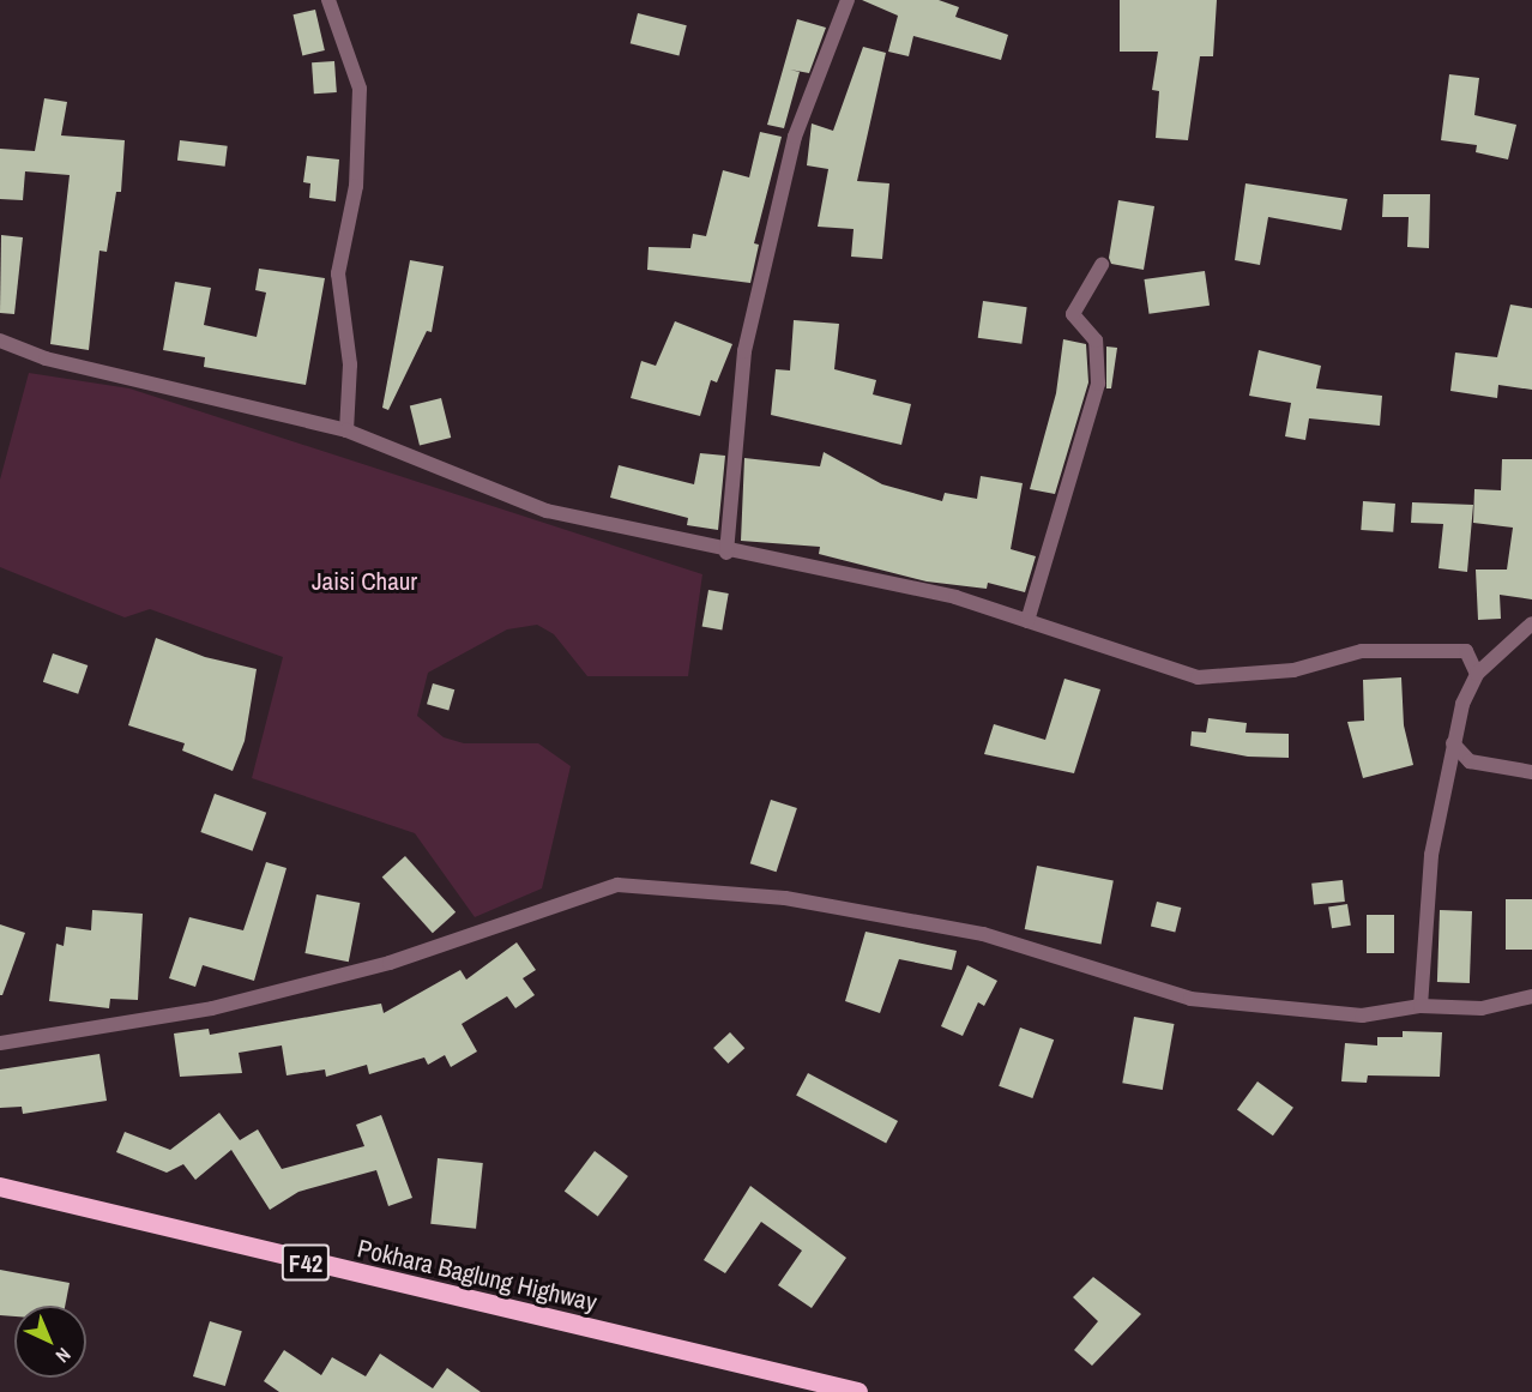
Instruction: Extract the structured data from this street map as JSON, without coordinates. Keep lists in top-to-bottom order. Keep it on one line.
{"streets":{"highway":["F42","Pokhara Baglung Highway"]},"parks":["Jaisi Chaur"],"north":"bottom right"}
